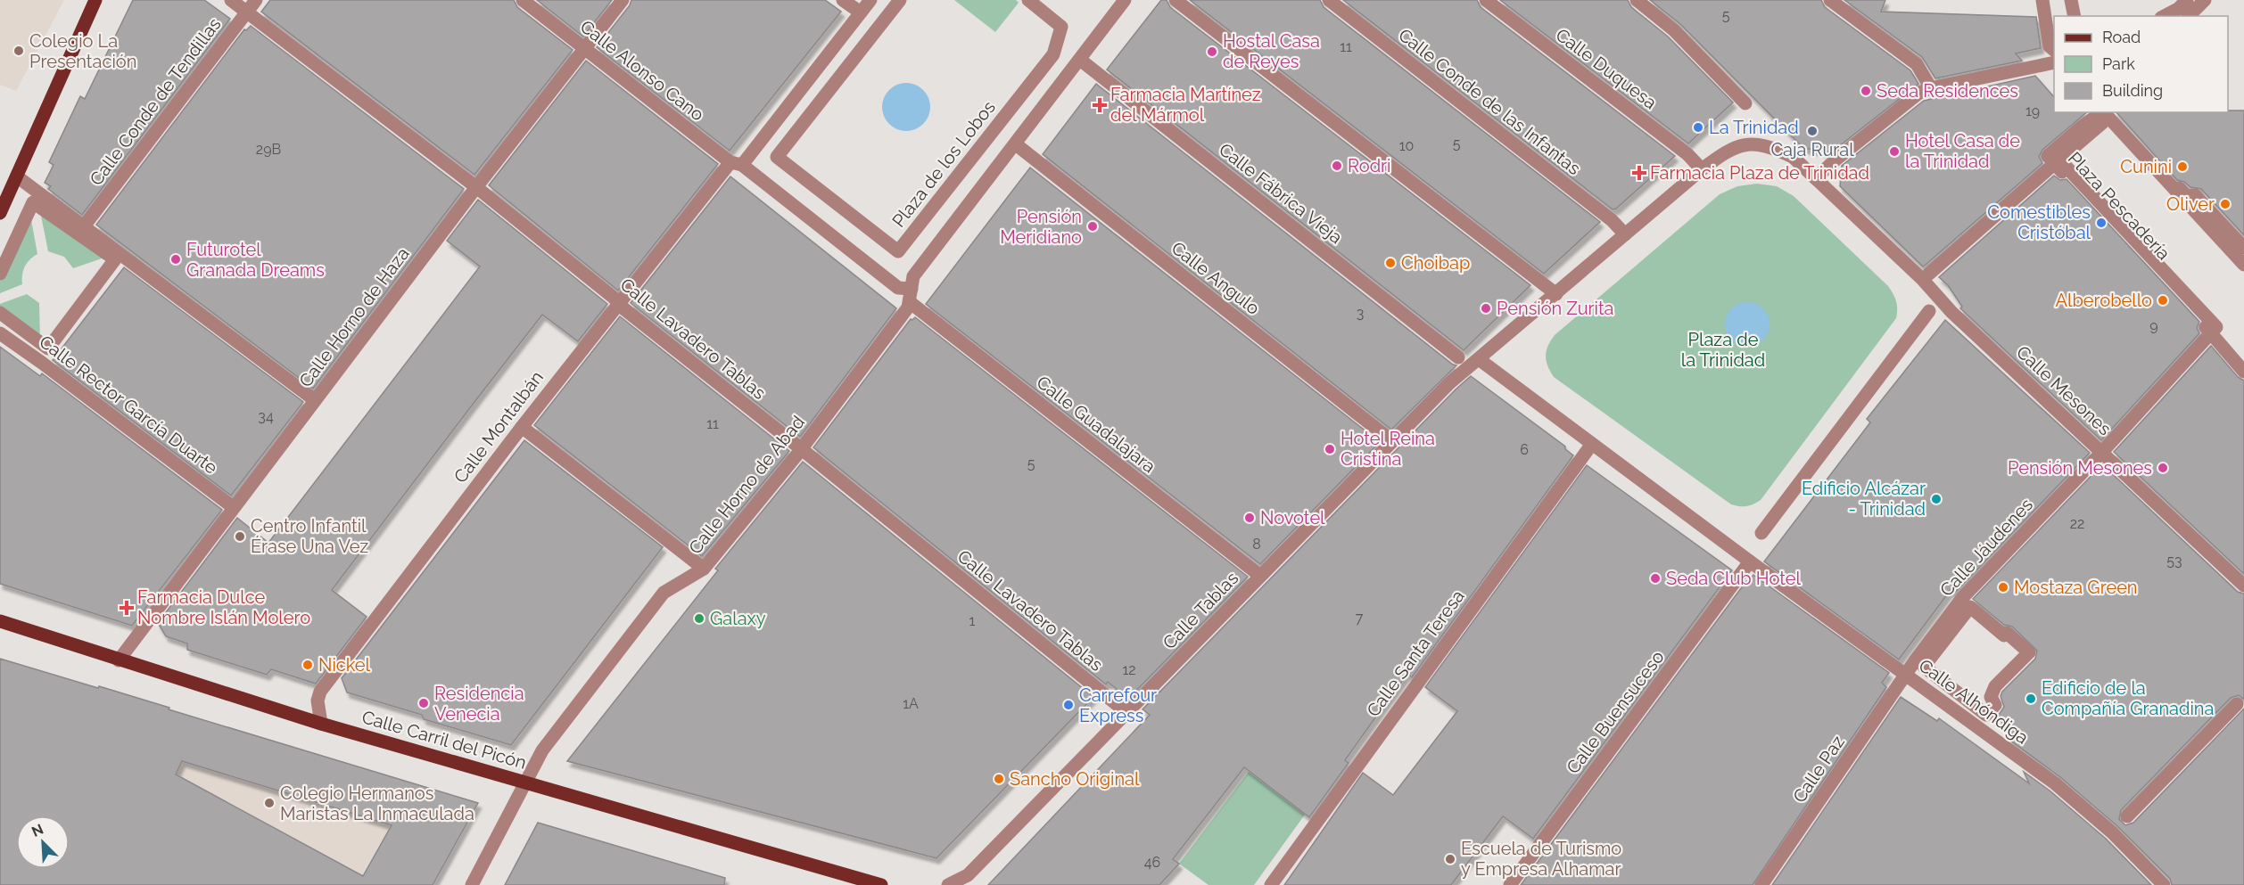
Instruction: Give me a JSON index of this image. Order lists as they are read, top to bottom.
{
  "streets": {
    "main road": ["Calle Carril del Picón"],
    "street": [
      "Calle Duquesa",
      "Calle Alonso Cano",
      "Calle Conde de Tendillas",
      "Calle Conde de las Infantas",
      "Plaza de los Lobos",
      "Calle Fábrica Vieja",
      "Plaza Pescadería",
      "Calle Angulo",
      "Calle Horno de Haza",
      "Calle Lavadero Tablas",
      "Calle Mesones",
      "Calle Rector García Duarte",
      "Calle Guadalajara",
      "Calle Montalbán",
      "Calle Horno de Abad",
      "Calle Jáudenes",
      "Calle Tablas",
      "Calle Santa Teresa",
      "Calle Alhóndiga",
      "Calle Buensuceso",
      "Calle Paz"
    ]
  },
  "crossings": [
    ["Calle Alonso Cano", "Calle Horno de Haza"],
    ["Calle Alonso Cano", "Calle Montalbán"],
    ["Calle Conde de Tendillas", "Calle Lavadero Tablas"],
    ["Plaza Pescadería", "Calle Jáudenes"],
    ["Calle Angulo", "Calle Tablas"],
    ["Calle Horno de Haza", "Calle Lavadero Tablas"],
    ["Calle Horno de Haza", "Calle Rector García Duarte"],
    ["Calle Horno de Haza", "Calle Carril del Picón"],
    ["Calle Lavadero Tablas", "Calle Montalbán"],
    ["Calle Lavadero Tablas", "Calle Horno de Abad"],
    ["Calle Lavadero Tablas", "Calle Tablas"],
    ["Calle Mesones", "Calle Jáudenes"],
    ["Calle Guadalajara", "Calle Horno de Abad"],
    ["Calle Guadalajara", "Calle Tablas"],
    ["Calle Montalbán", "Calle Carril del Picón"],
    ["Calle Horno de Abad", "Calle Carril del Picón"],
    ["Calle Jáudenes", "Calle Alhóndiga"],
    ["Calle Jáudenes", "Calle Paz"],
    ["Calle Alhóndiga", "Calle Buensuceso"],
    ["Calle Alhóndiga", "Calle Paz"]
  ],
  "parks": ["Plaza de la Trinidad"],
  "places": {
    "other": [
      "Colegio La Presentación",
      "Hostal Casa de Reyes",
      "Seda Residences",
      "La Trinidad",
      "Caja Rural",
      "Hotel Casa de la Trinidad",
      "Rodri",
      "Cunini",
      "Oliver",
      "Comestibles Cristóbal",
      "Pensión Meridiano",
      "Futurotel Granada Dreams",
      "Choibap",
      "Alberobello",
      "Pensión Zurita",
      "Hotel Reina Cristina",
      "Pensión Mesones",
      "Edificio Alcázar - Trinidad",
      "Novotel",
      "Centro Infantil Érase Una Vez",
      "Seda Club Hotel",
      "Mostaza Green",
      "Galaxy",
      "Nickel",
      "Edificio de la Compañía Granadina",
      "Residencia Venecia",
      "Carrefour Express",
      "Sancho Original",
      "Colegio Hermanos Maristas La Inmaculada",
      "Escuela de Turismo y Empresa Alhamar"
    ],
    "health": ["Farmacia Martínez del Mármol", "Farmacia Plaza de Trinidad", "Farmacia Dulce Nombre Islán Molero"]
  },
  "house_numbers": [
    "5",
    "11",
    "19",
    "5",
    "10",
    "29B",
    "3",
    "9",
    "34",
    "11",
    "6",
    "5",
    "22",
    "8",
    "53",
    "7",
    "1",
    "12",
    "1A",
    "46"
  ],
  "legend": ["Road", "Park", "Building"],
  "north": "top left"
}
